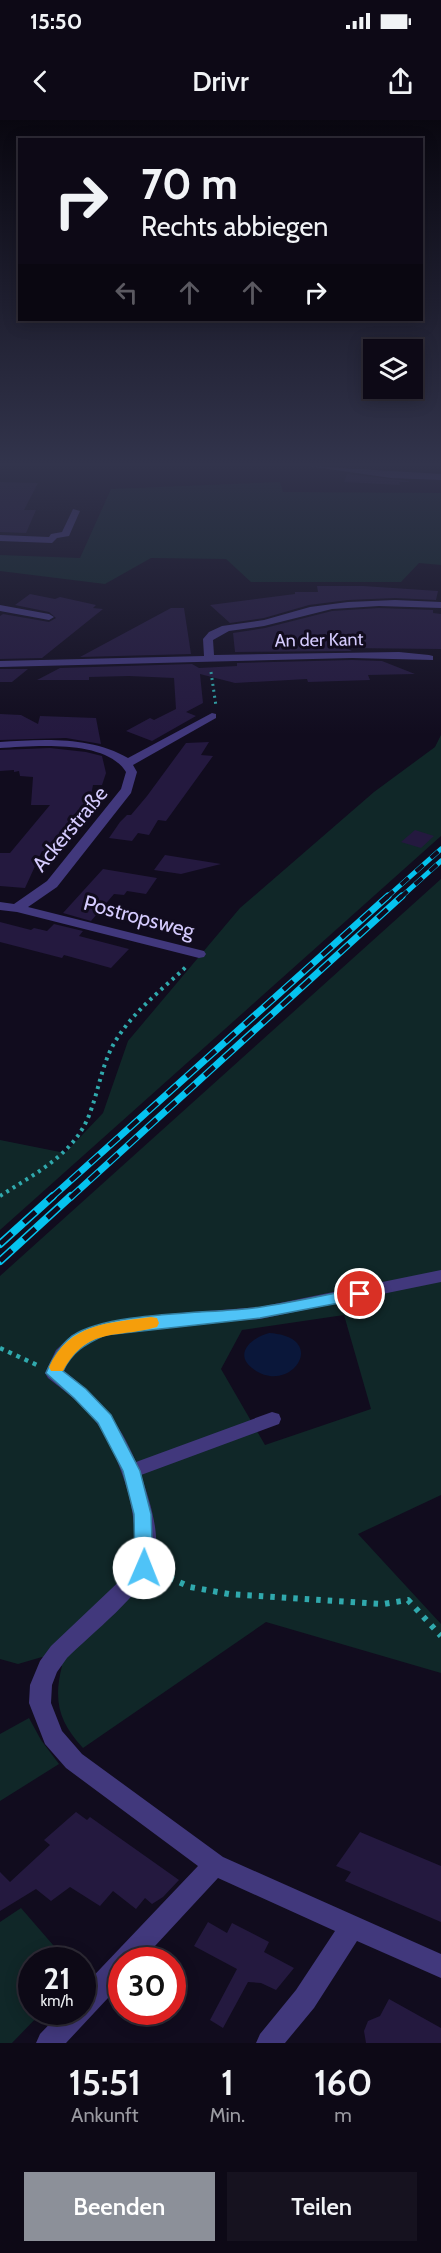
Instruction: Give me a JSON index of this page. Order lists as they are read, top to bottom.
{
  "streets": {
    "street": ["An der Kant", "Ackerstraße", "Postropsweg"]
  },
  "crossings": [
    ["Ackerstraße", "Postropsweg"]
  ],
  "page": {
    "status": "15:50",
    "header": "Drivr",
    "turn": ["70 m", "Rechts abbiegen"],
    "speed": "21 km/h",
    "limit": "30",
    "eta": [
      "15:51",
      "Ankunft",
      "1",
      "Min.",
      "160",
      "m"
    ],
    "buttons": ["Beenden", "Teilen"]
  }
}
